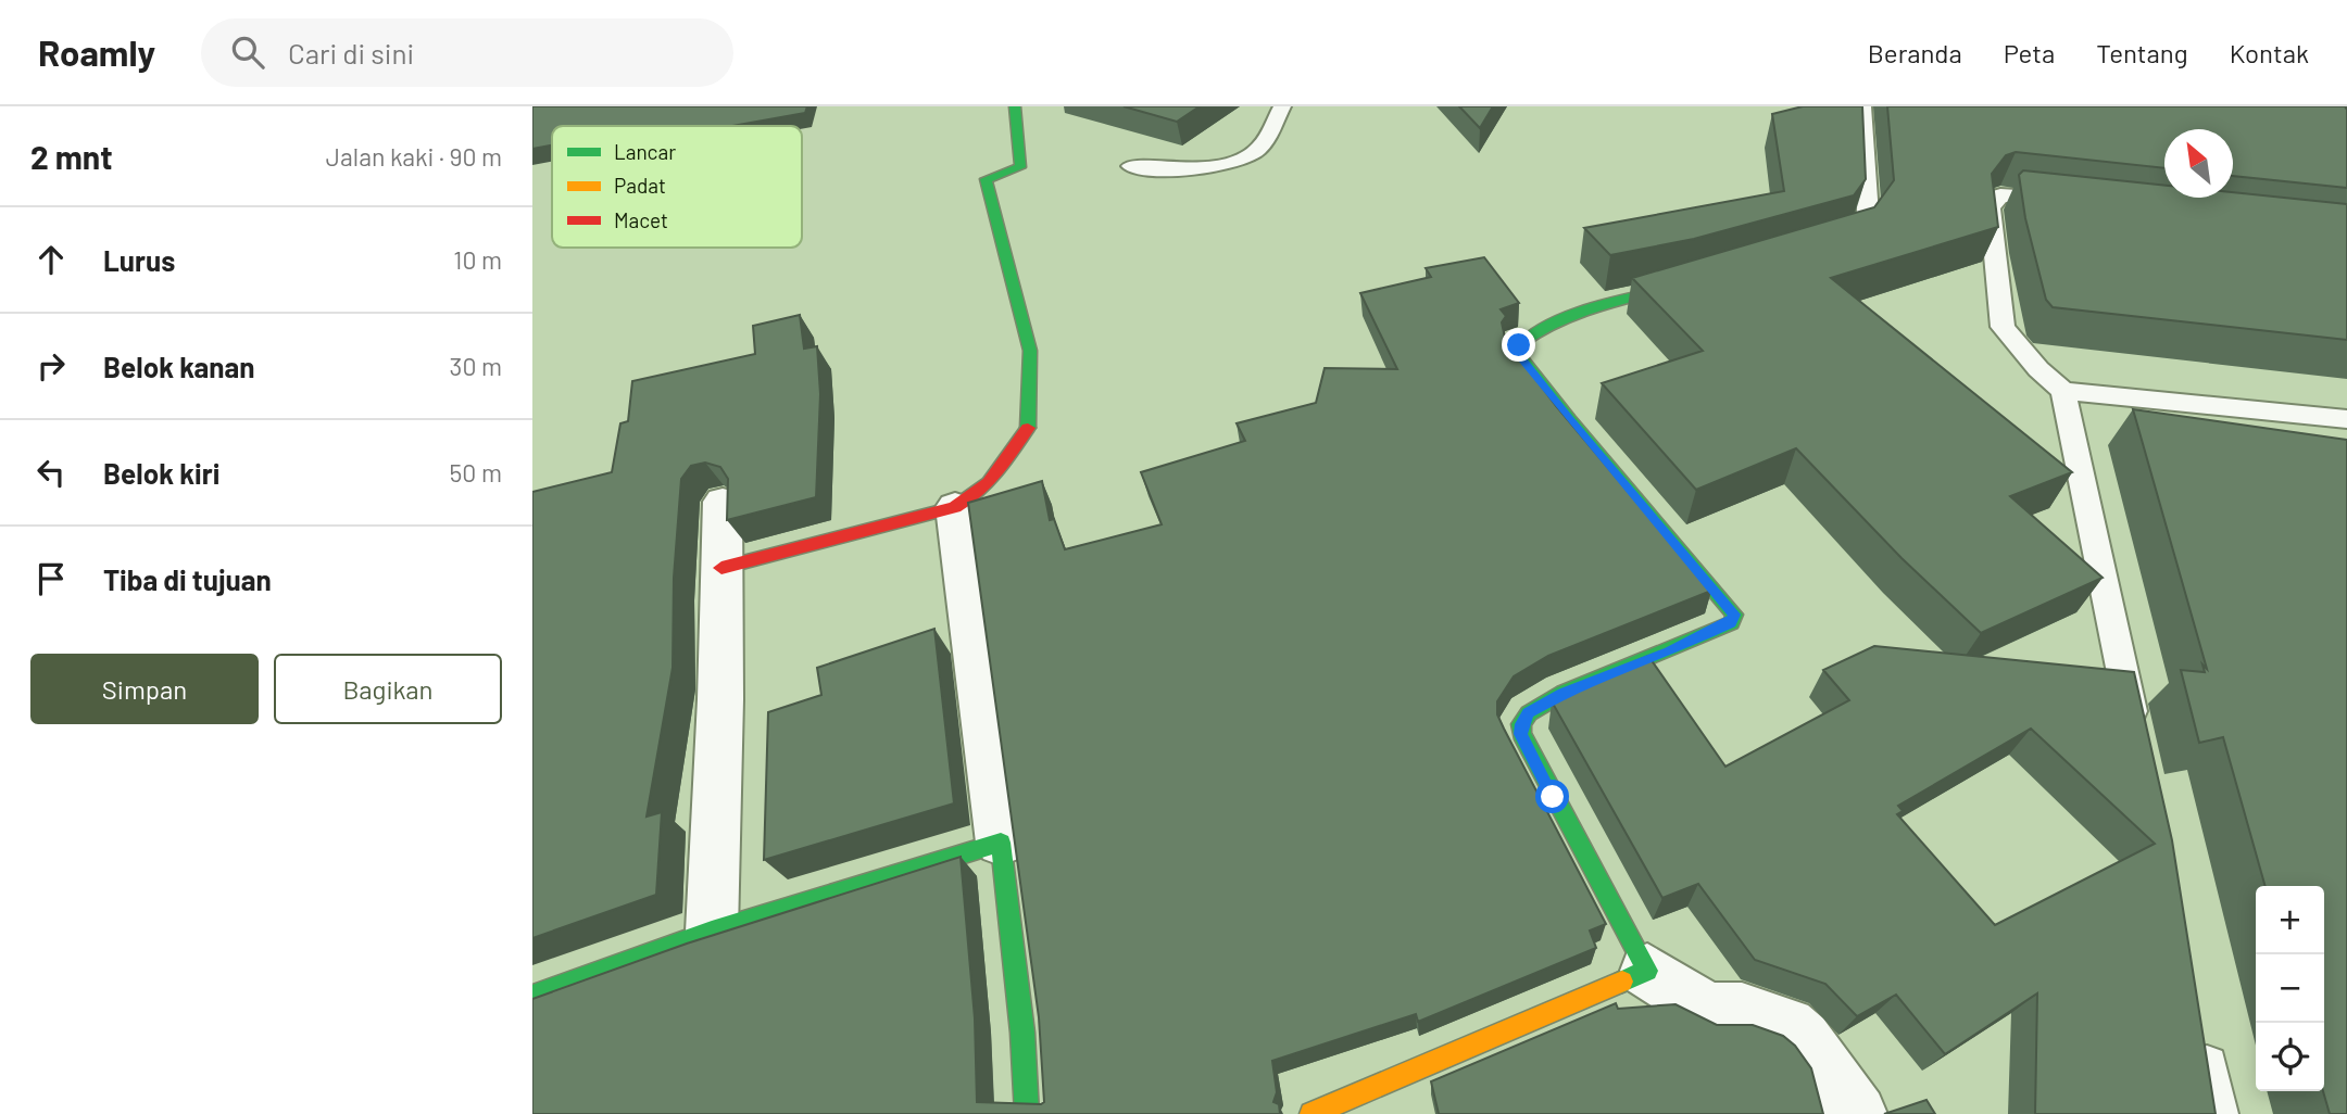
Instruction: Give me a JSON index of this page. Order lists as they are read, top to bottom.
{
  "legend": ["Lancar", "Padat", "Macet"],
  "north": "top left",
  "page": {
    "header": "Roamly",
    "search": "Cari di sini",
    "nav": [
      "Beranda",
      "Peta",
      "Tentang",
      "Kontak"
    ],
    "heading": ["2 mnt", "Jalan kaki · 90 m"],
    "list": [
      ["Lurus", "10 m"],
      ["Belok kanan", "30 m"],
      ["Belok kiri", "50 m"],
      "Tiba di tujuan"
    ],
    "buttons": ["Simpan", "Bagikan"],
    "map_buttons": ["+", "−"]
  }
}
